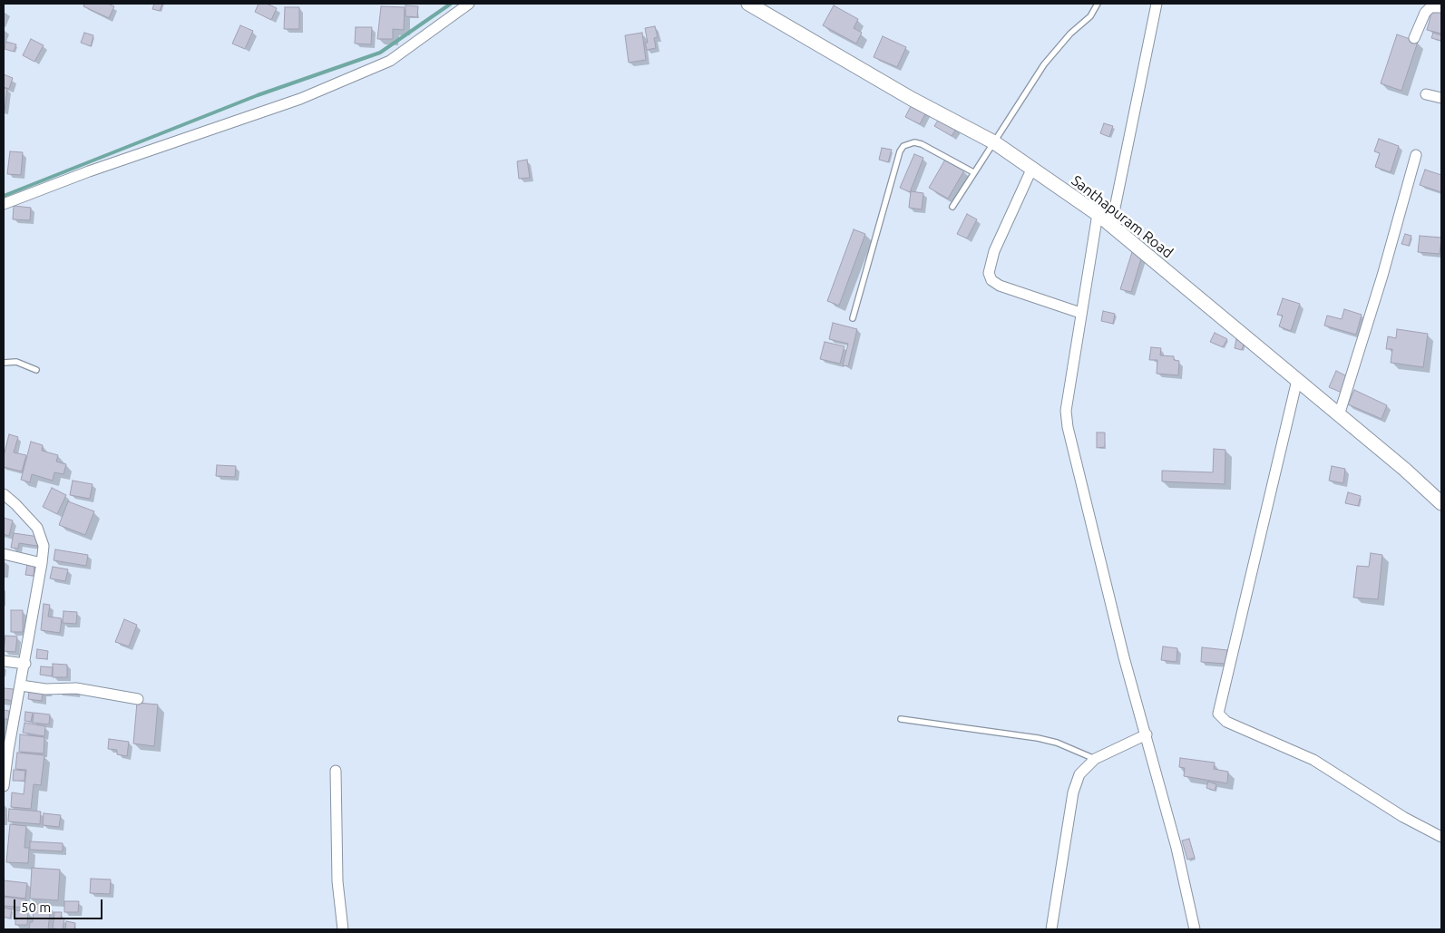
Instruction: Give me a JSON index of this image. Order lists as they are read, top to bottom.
{
  "streets": {
    "main road": ["Santhapuram Road"]
  },
  "scale_bar": "50 m"
}
